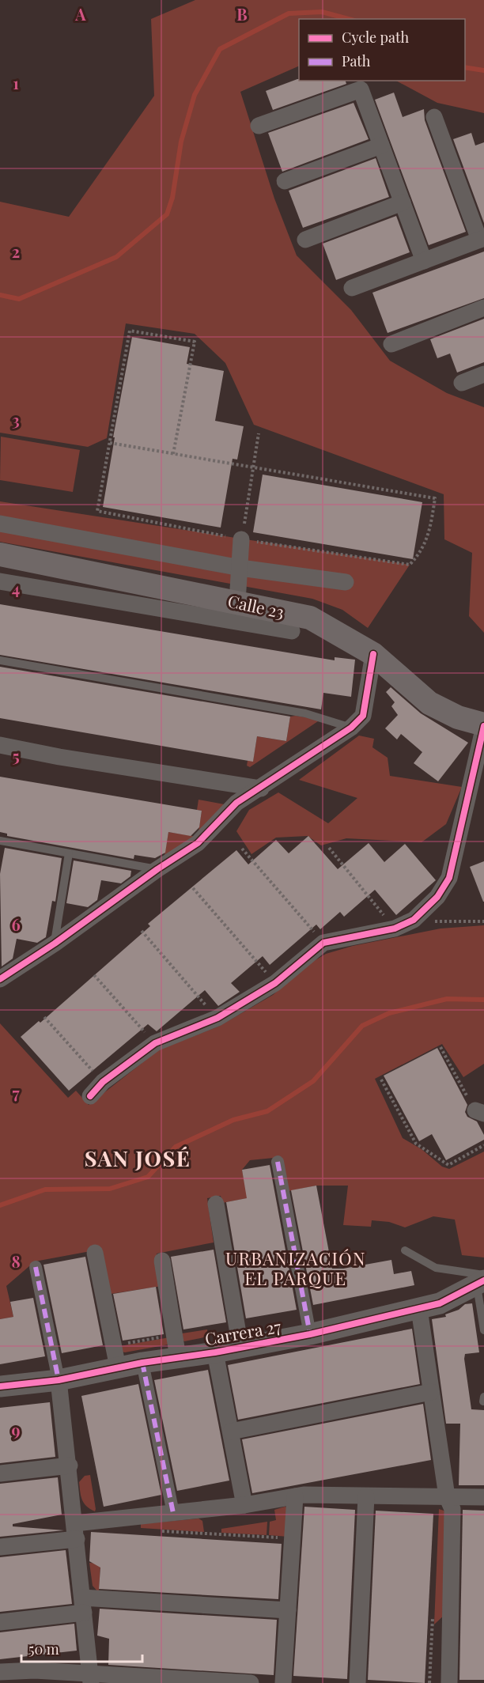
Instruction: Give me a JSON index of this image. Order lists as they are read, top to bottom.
{
  "streets": {
    "main road": ["Calle 23"],
    "street": ["Carrera 27"]
  },
  "districts": ["SAN JOSÉ", "URBANIZACIÓN EL PARQUE"],
  "legend": ["Cycle path", "Path"],
  "scale_bar": "50 m",
  "grid": {
    "columns": ["A", "B"],
    "rows": [
      "1",
      "2",
      "3",
      "4",
      "5",
      "6",
      "7",
      "8",
      "9"
    ]
  }
}
